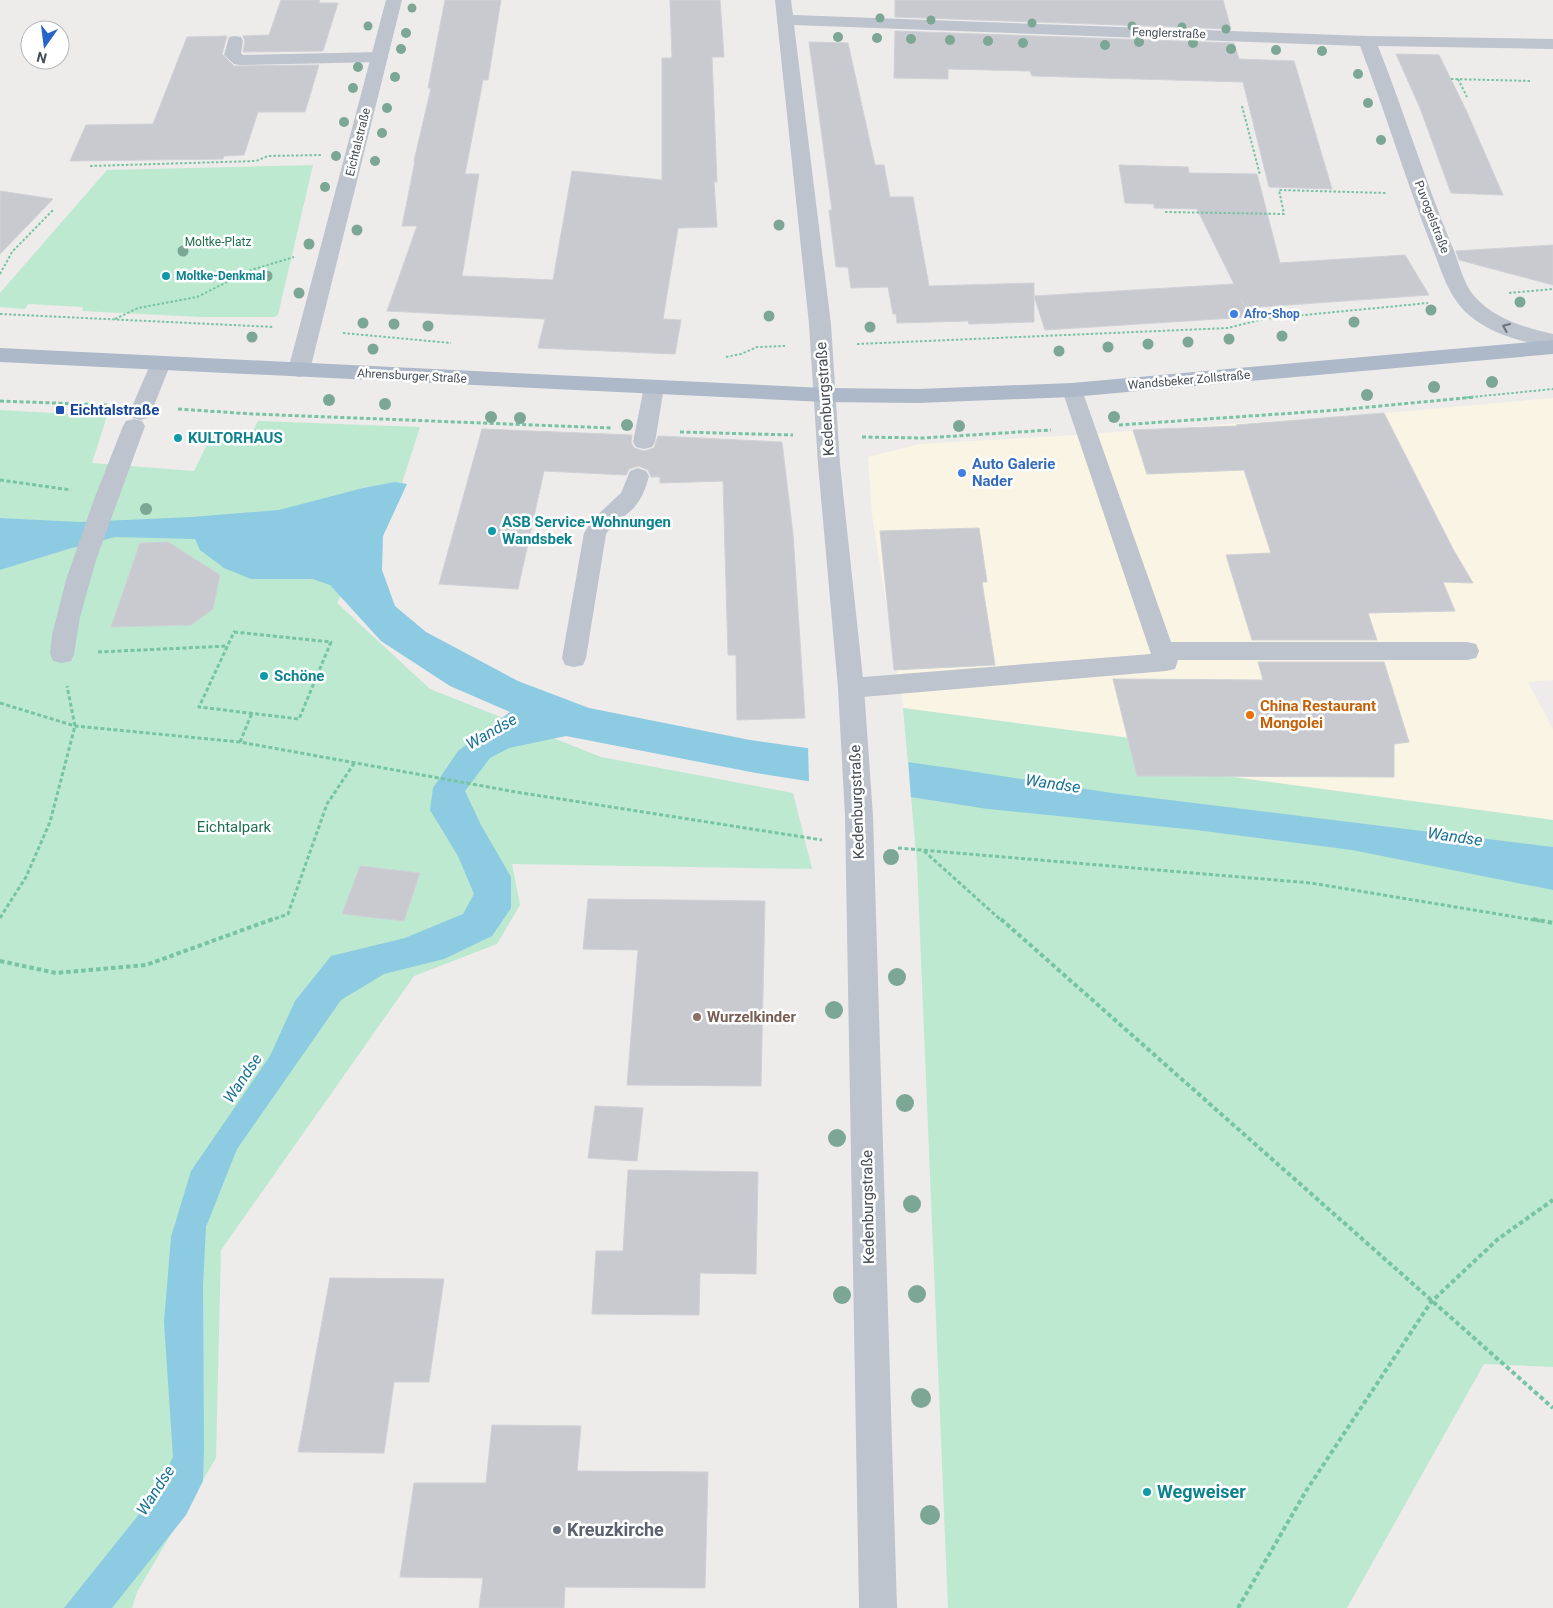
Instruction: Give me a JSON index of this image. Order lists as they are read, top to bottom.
{
  "streets": {
    "main road": ["Ahrensburger Straße", "Wandsbeker Zollstraße"],
    "street": [
      "Fenglerstraße",
      "Eichtalstraße",
      "Puvogelstraße",
      "Kedenburgstraße"
    ]
  },
  "crossings": [
    ["Fenglerstraße", "Puvogelstraße"],
    ["Fenglerstraße", "Kedenburgstraße"],
    ["Eichtalstraße", "Ahrensburger Straße"],
    ["Ahrensburger Straße", "Wandsbeker Zollstraße"],
    ["Ahrensburger Straße", "Kedenburgstraße"],
    ["Wandsbeker Zollstraße", "Kedenburgstraße"]
  ],
  "water": ["Wandse"],
  "parks": ["Moltke-Platz", "Eichtalpark"],
  "places": {
    "other": [
      "Moltke-Denkmal",
      "Afro-Shop",
      "KULTORHAUS",
      "Auto Galerie Nader",
      "ASB Service-Wohnungen Wandsbek",
      "Schöne",
      "China Restaurant Mongolei",
      "Wurzelkinder",
      "Wegweiser",
      "Kreuzkirche"
    ],
    "transit": ["Eichtalstraße"]
  },
  "north": "bottom"
}
